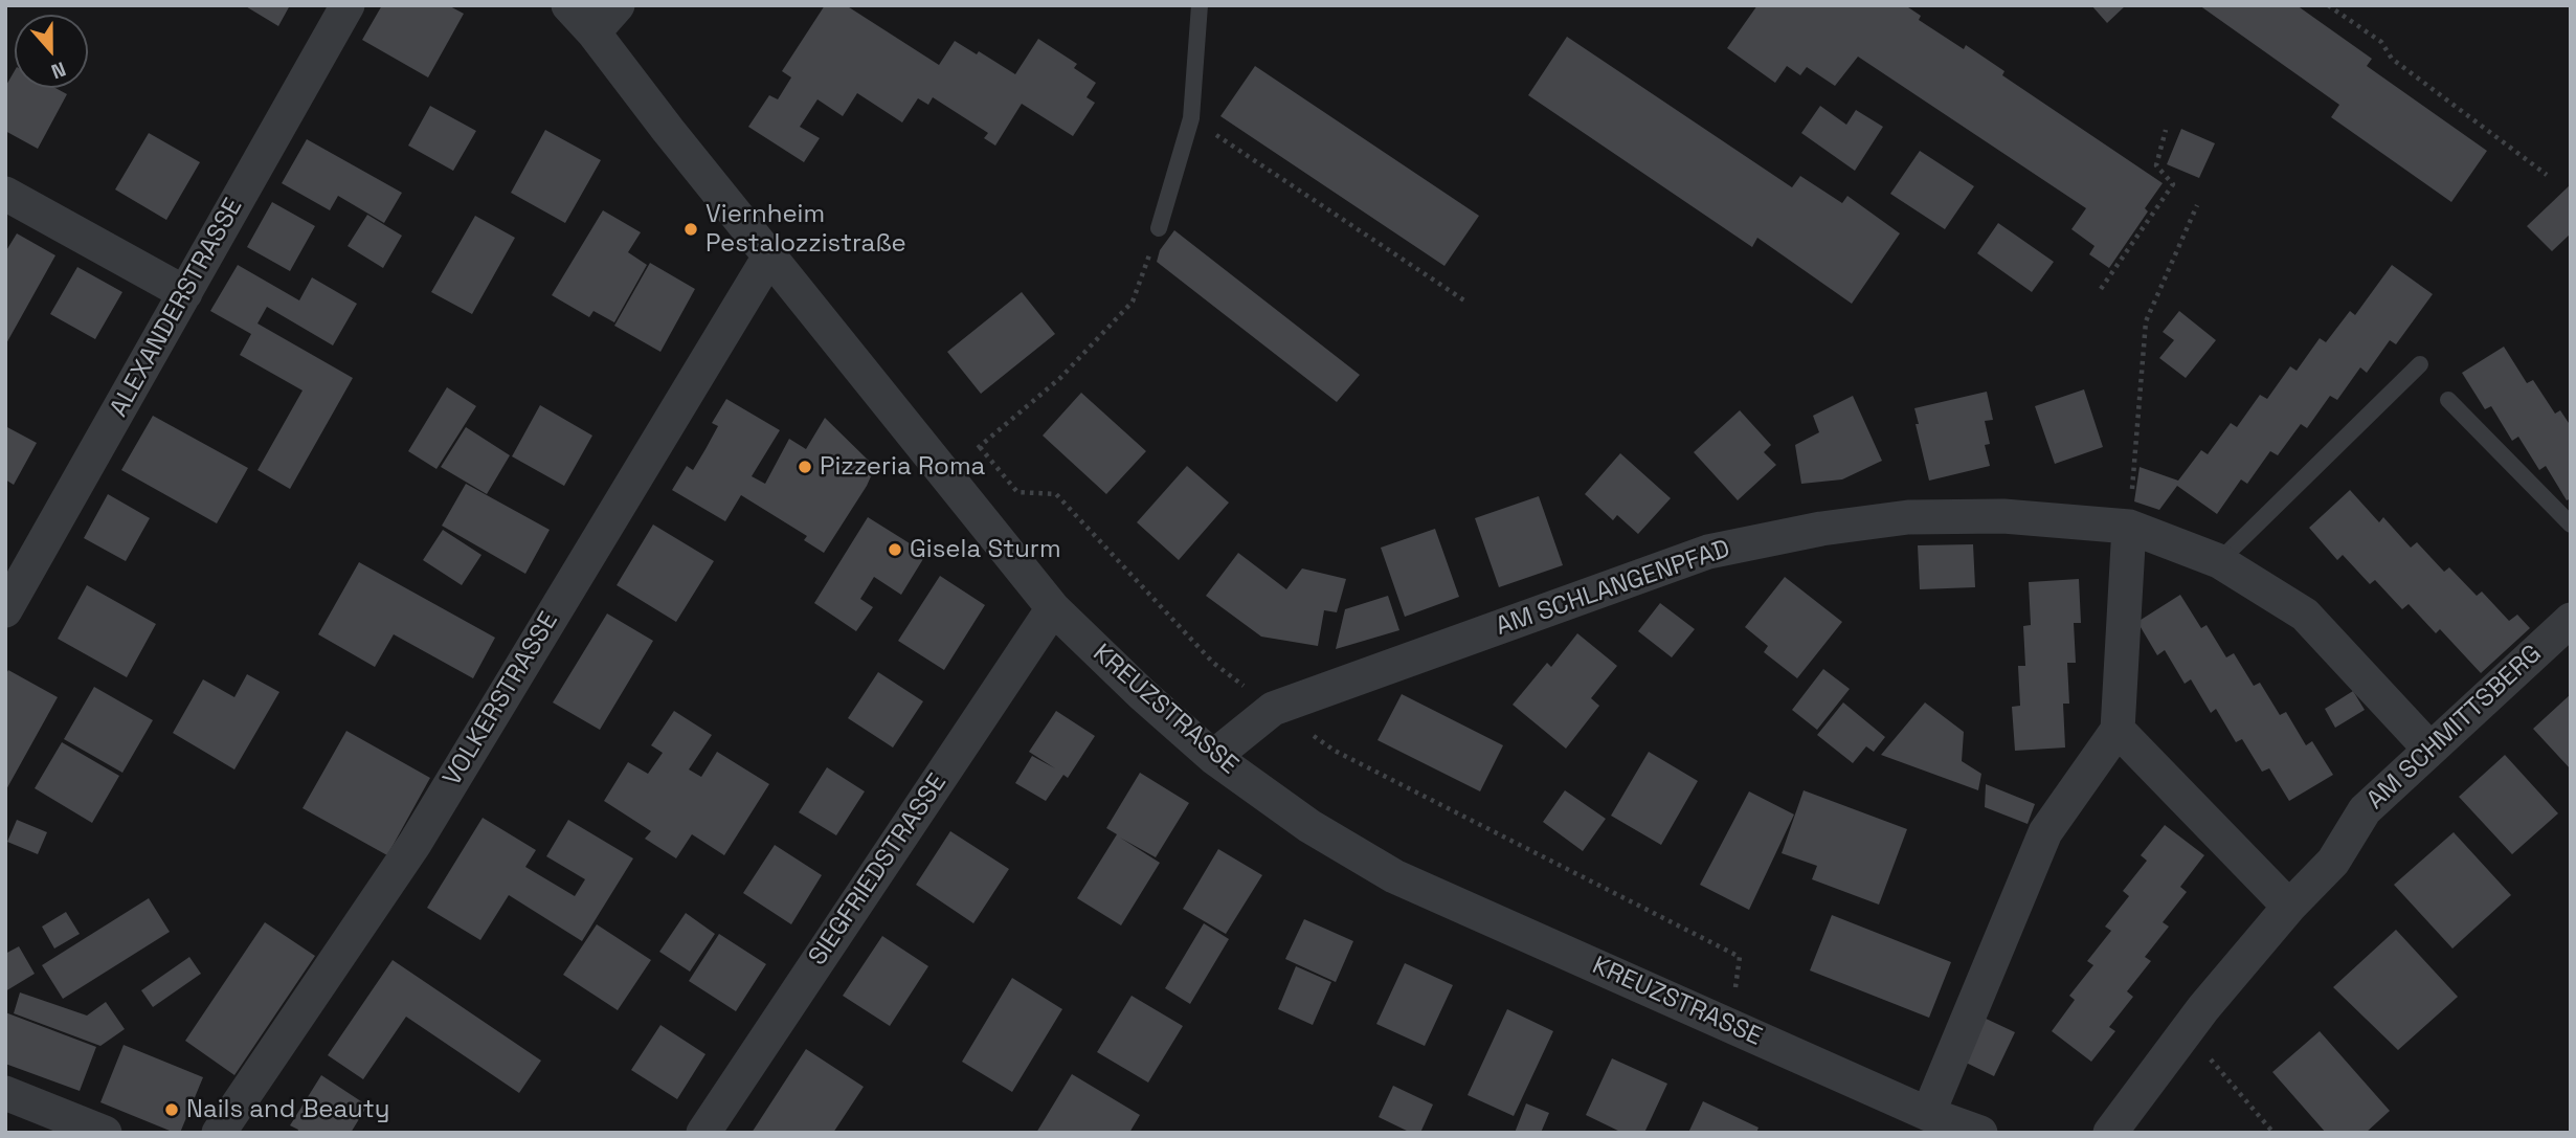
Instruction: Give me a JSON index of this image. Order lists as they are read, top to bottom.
{
  "streets": {
    "street": [
      "ALEXANDERSTRASSE",
      "AM SCHLANGENPFAD",
      "VOLKERSTRASSE",
      "KREUZSTRASSE",
      "AM SCHMITTSBERG",
      "SIEGFRIEDSTRASSE"
    ]
  },
  "crossings": [
    ["AM SCHLANGENPFAD", "KREUZSTRASSE"],
    ["AM SCHLANGENPFAD", "AM SCHMITTSBERG"],
    ["VOLKERSTRASSE", "KREUZSTRASSE"],
    ["KREUZSTRASSE", "SIEGFRIEDSTRASSE"]
  ],
  "places": [
    "Viernheim Pestalozzistraße",
    "Pizzeria Roma",
    "Gisela Sturm",
    "Nails and Beauty"
  ],
  "north": "bottom"
}
